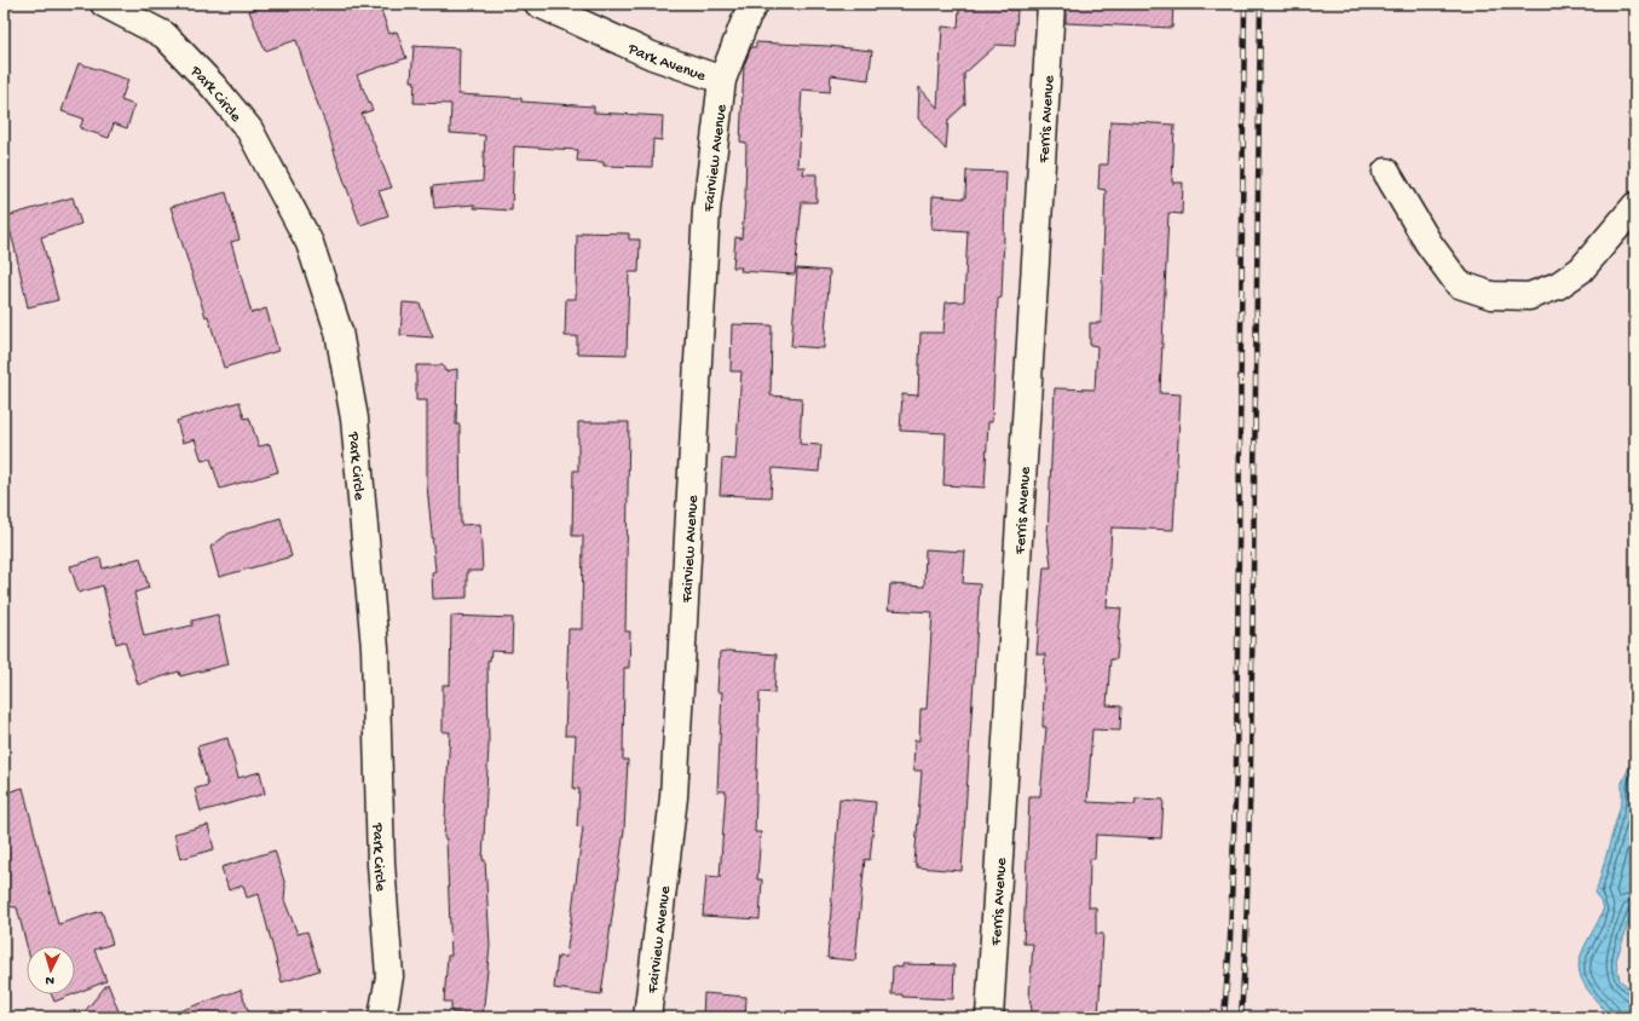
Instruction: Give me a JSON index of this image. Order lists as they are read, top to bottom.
{
  "streets": {
    "street": [
      "Park Avenue",
      "Park Circle",
      "Ferris Avenue",
      "Fairview Avenue"
    ]
  },
  "crossings": [
    ["Park Avenue", "Fairview Avenue"]
  ],
  "north": "bottom"
}
